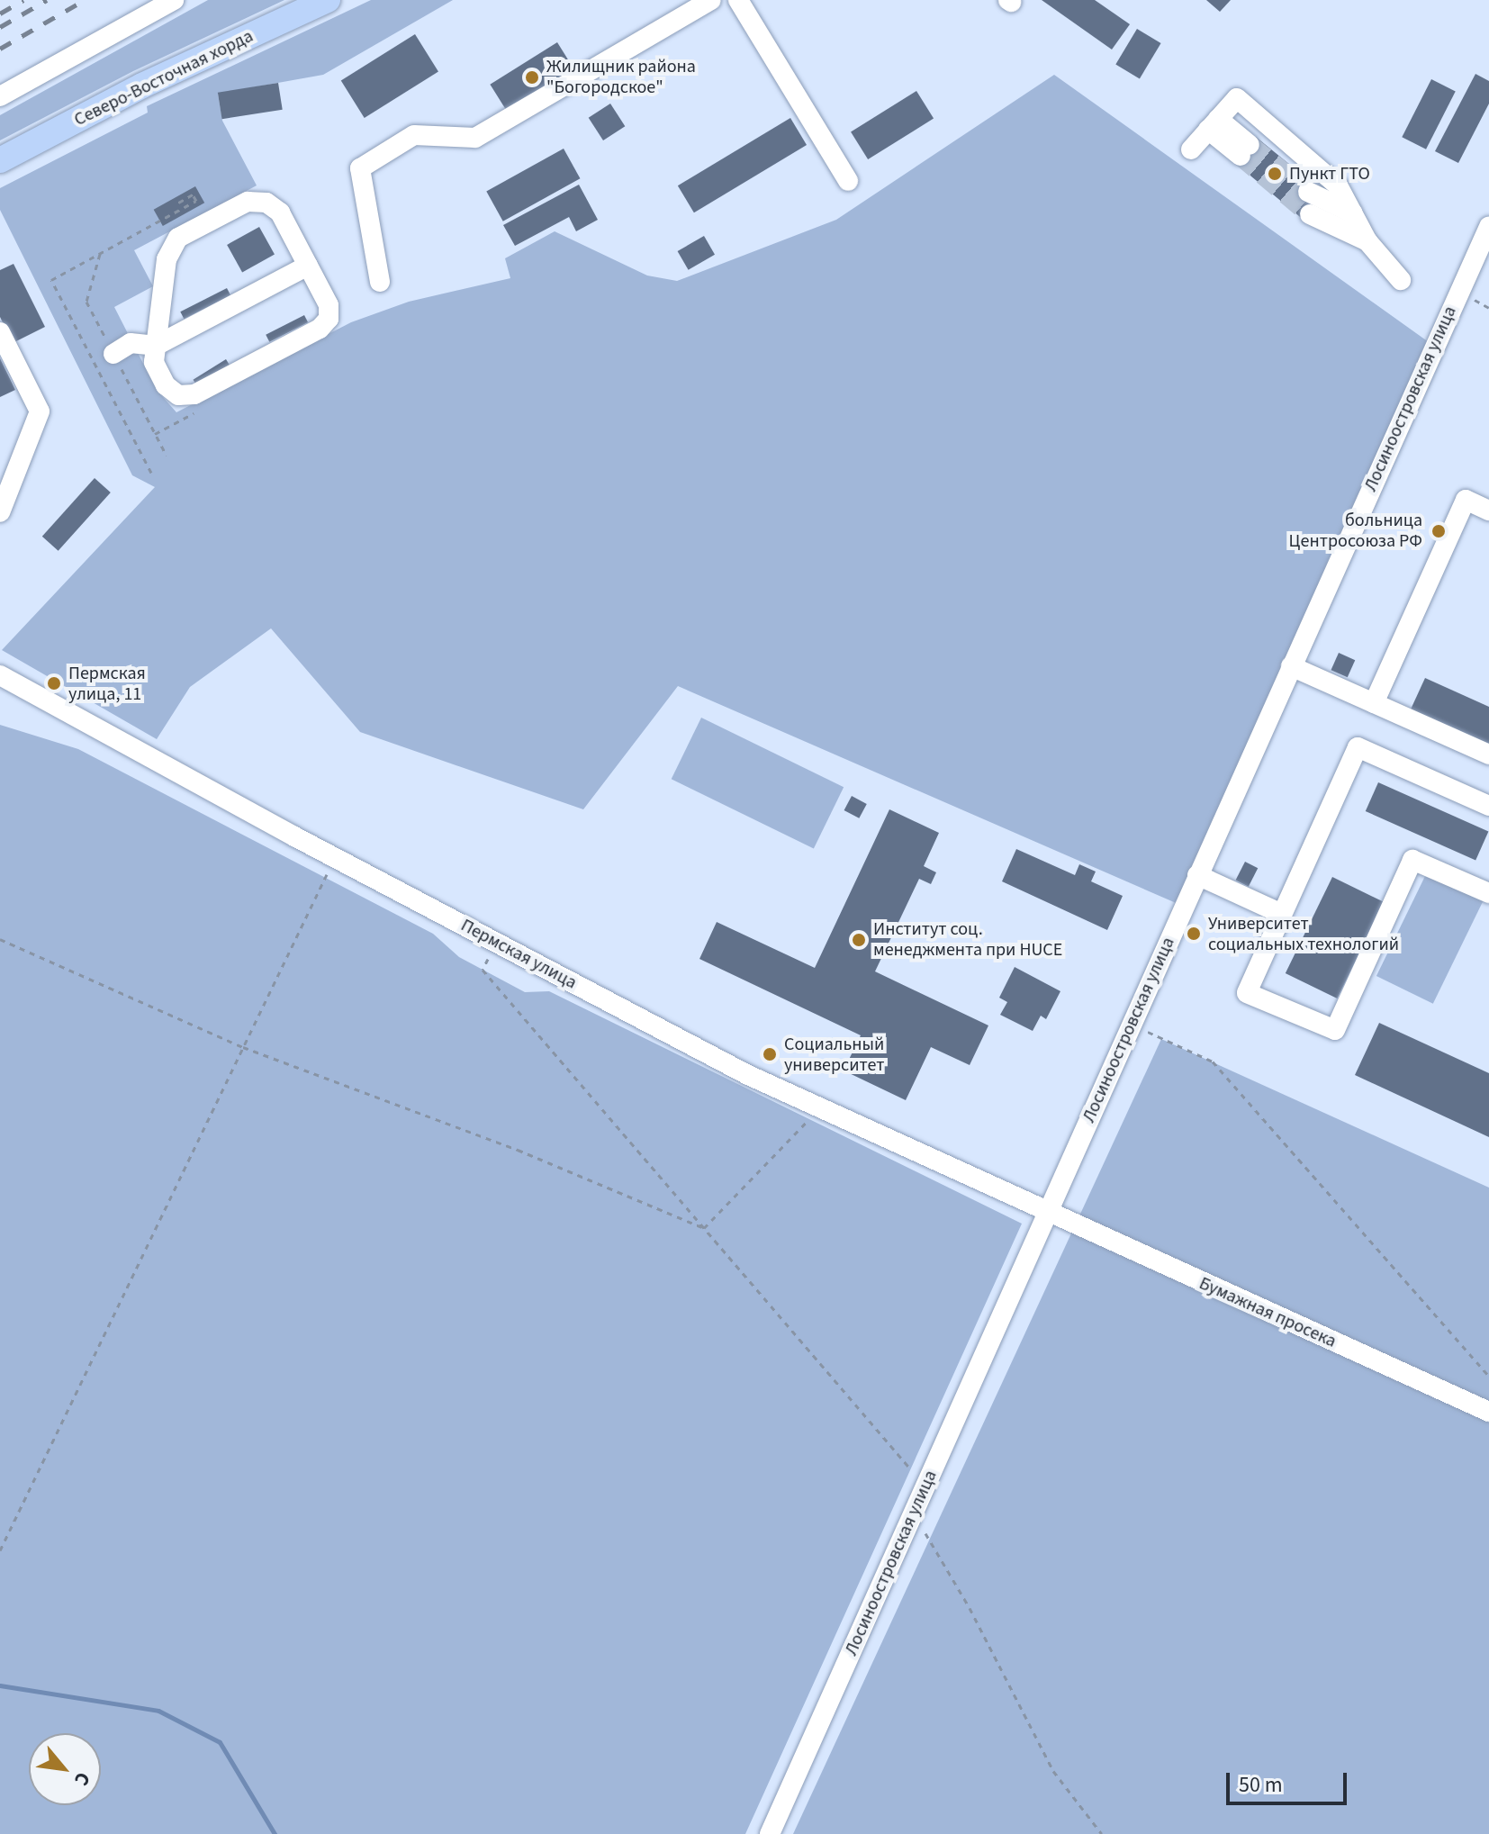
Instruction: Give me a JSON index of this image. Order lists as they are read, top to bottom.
{
  "streets": {
    "main road": ["Северо-Восточная хорда"],
    "street": ["Лосиноостровская улица", "Пермская улица", "Бумажная просека"]
  },
  "crossings": [
    ["Лосиноостровская улица", "Пермская улица"],
    ["Лосиноостровская улица", "Бумажная просека"],
    ["Пермская улица", "Бумажная просека"]
  ],
  "places": [
    "Жилищник района \"Богородское\"",
    "Пункт ГТО",
    "больница Центросоюза РФ",
    "Пермская улица, 11",
    "Университет социальных технологий",
    "Институт соц. менеджмента при HUCE",
    "Социальный университет"
  ],
  "scale_bar": "50 m",
  "north": "bottom right"
}
